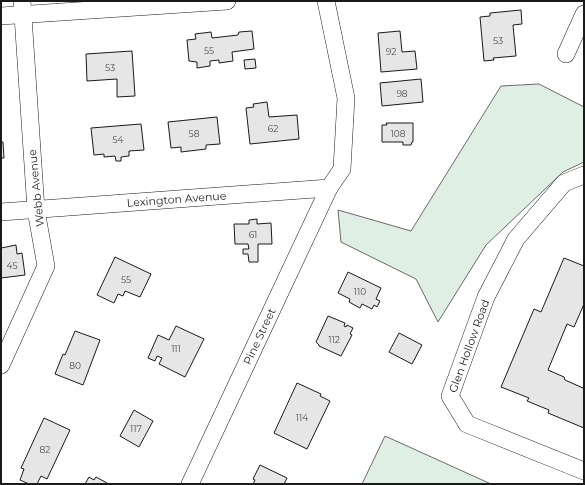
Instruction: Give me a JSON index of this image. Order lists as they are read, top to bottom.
{
  "streets": {
    "street": [
      "Webb Avenue",
      "Lexington Avenue",
      "Pine Street",
      "Glen Hollow Road"
    ]
  },
  "crossings": [
    ["Webb Avenue", "Lexington Avenue"],
    ["Lexington Avenue", "Pine Street"]
  ],
  "house_numbers": [
    "53",
    "55",
    "92",
    "53",
    "98",
    "62",
    "58",
    "108",
    "54",
    "61",
    "45",
    "55",
    "110",
    "112",
    "111",
    "80",
    "114",
    "117",
    "82"
  ]
}
